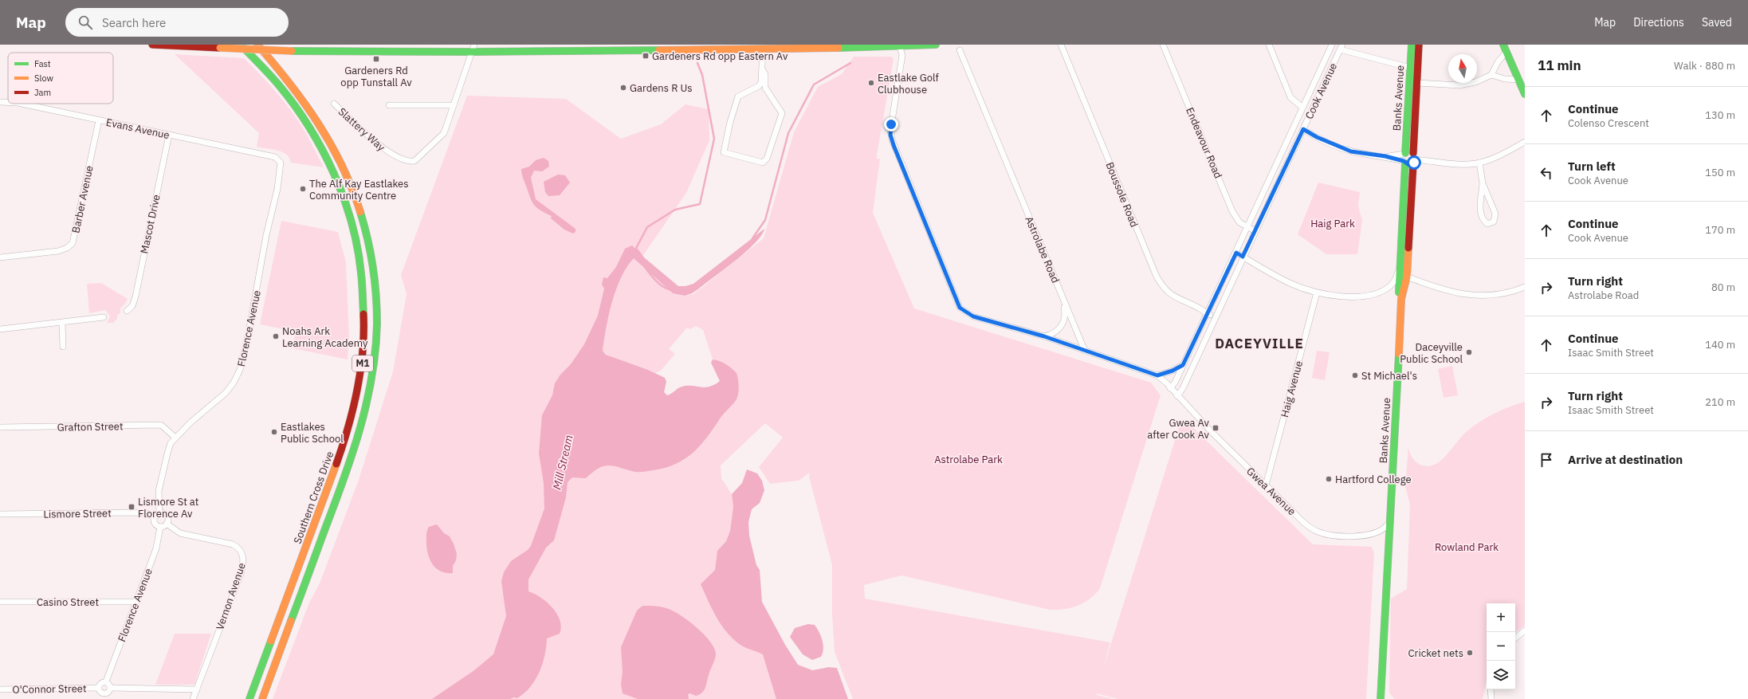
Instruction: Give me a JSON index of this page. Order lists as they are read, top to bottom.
{
  "streets": {
    "main road": ["Banks Avenue", "M1", "Southern Cross Drive"],
    "street": [
      "Cook Avenue",
      "Evans Avenue",
      "Slattery Way",
      "Endeavour Road",
      "Boussole Road",
      "Barber Avenue",
      "Mascot Drive",
      "Astrolabe Road",
      "Florence Avenue",
      "Haig Avenue",
      "Grafton Street",
      "Gwea Avenue",
      "Lismore Street",
      "Vernon Avenue",
      "Casino Street",
      "O'Connor Street"
    ]
  },
  "crossings": [
    ["Cook Avenue", "Endeavour Road"],
    ["Cook Avenue", "Boussole Road"],
    ["Cook Avenue", "Gwea Avenue"],
    ["Banks Avenue", "Gwea Avenue"],
    ["Evans Avenue", "Barber Avenue"],
    ["Evans Avenue", "Mascot Drive"],
    ["Evans Avenue", "Florence Avenue"],
    ["Florence Avenue", "Grafton Street"],
    ["Florence Avenue", "Lismore Street"],
    ["Florence Avenue", "Vernon Avenue"],
    ["Florence Avenue", "Casino Street"],
    ["Florence Avenue", "O'Connor Street"],
    ["Haig Avenue", "Gwea Avenue"],
    ["Lismore Street", "Vernon Avenue"]
  ],
  "districts": ["DACEYVILLE"],
  "water": ["Mill Stream"],
  "parks": ["Haig Park", "Astrolabe Park", "Rowland Park"],
  "places": {
    "transit": [
      "Gardeners Rd opp Eastern Av",
      "Gardeners Rd opp Tunstall Av",
      "Gwea Av after Cook Av",
      "Lismore St at Florence Av"
    ],
    "other": [
      "Eastlake Golf Clubhouse",
      "Gardens R Us",
      "The Alf Kay Eastlakes Community Centre",
      "Noahs Ark Learning Academy",
      "Daceyville Public School",
      "St Michael's",
      "Eastlakes Public School",
      "Hartford College",
      "Cricket nets"
    ]
  },
  "legend": ["Fast", "Slow", "Jam"],
  "north": "top",
  "page": {
    "header": "Map",
    "search": "Search here",
    "nav": ["Map", "Directions", "Saved"],
    "heading": ["11 min", "Walk · 880 m"],
    "list": [
      ["Continue", "Colenso Crescent", "130 m"],
      ["Turn left", "Cook Avenue", "150 m"],
      ["Continue", "Cook Avenue", "170 m"],
      ["Turn right", "Astrolabe Road", "80 m"],
      ["Continue", "Isaac Smith Street", "140 m"],
      ["Turn right", "Isaac Smith Street", "210 m"],
      "Arrive at destination"
    ],
    "map_buttons": ["+", "−"]
  }
}
